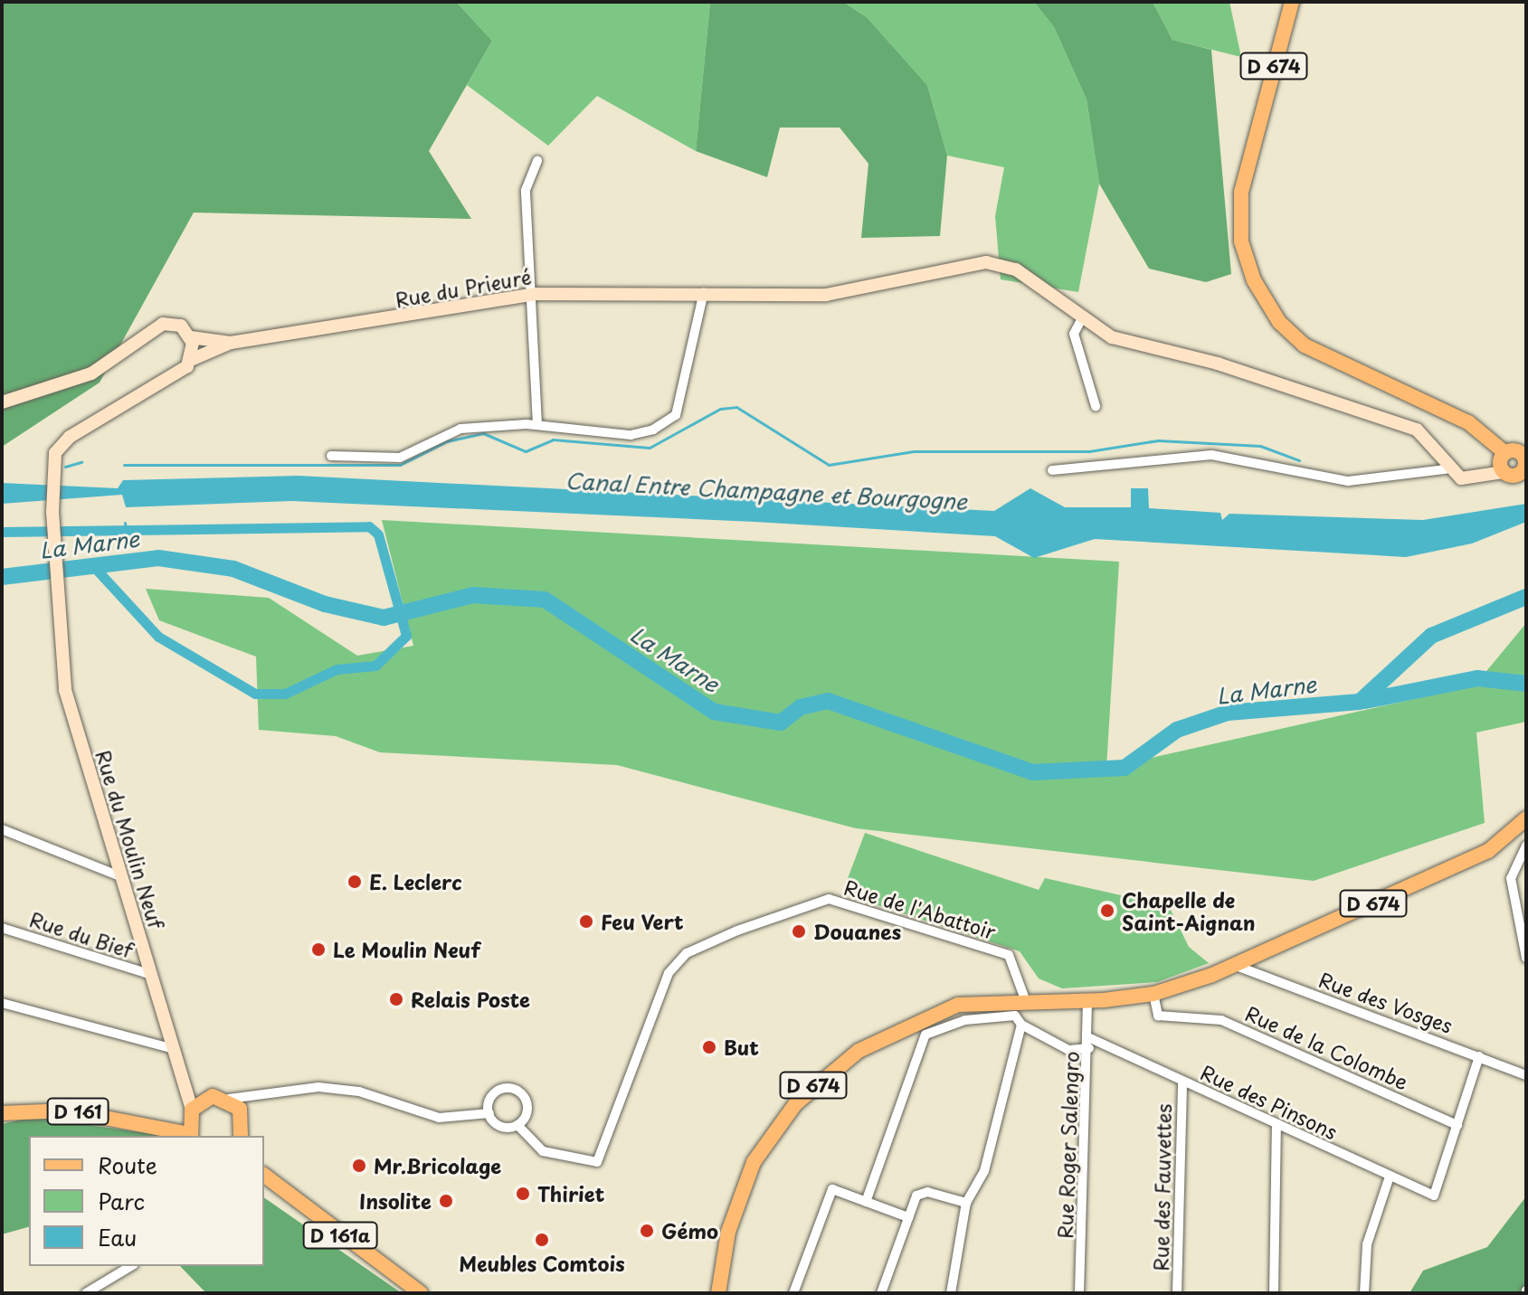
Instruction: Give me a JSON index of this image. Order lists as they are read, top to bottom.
{
  "streets": {
    "main road": ["D 674", "D 161", "D 161a"],
    "street": [
      "Rue du Prieuré",
      "Rue du Moulin Neuf",
      "Rue de l'Abattoir",
      "Rue du Bief",
      "Rue des Vosges",
      "Rue de la Colombe",
      "Rue des Pinsons",
      "Rue Roger Salengro",
      "Rue des Fauvettes"
    ]
  },
  "crossings": [
    ["D 674", "Rue de l'Abattoir"],
    ["D 674", "Rue des Vosges"],
    ["D 674", "Rue de la Colombe"],
    ["D 674", "Rue Roger Salengro"],
    ["Rue du Prieuré", "Rue du Moulin Neuf"],
    ["Rue du Moulin Neuf", "Rue du Bief"],
    ["Rue du Moulin Neuf", "D 161"],
    ["Rue de la Colombe", "Rue des Pinsons"],
    ["Rue des Pinsons", "Rue Roger Salengro"],
    ["Rue des Pinsons", "Rue des Fauvettes"]
  ],
  "water": ["Canal Entre Champagne et Bourgogne", "La Marne"],
  "places": [
    "E. Leclerc",
    "Chapelle de Saint-Aignan",
    "Feu Vert",
    "Douanes",
    "Le Moulin Neuf",
    "Relais Poste",
    "But",
    "Mr.Bricolage",
    "Thiriet",
    "Insolite",
    "Gémo",
    "Meubles Comtois"
  ],
  "legend": ["Route", "Parc", "Eau"]
}
